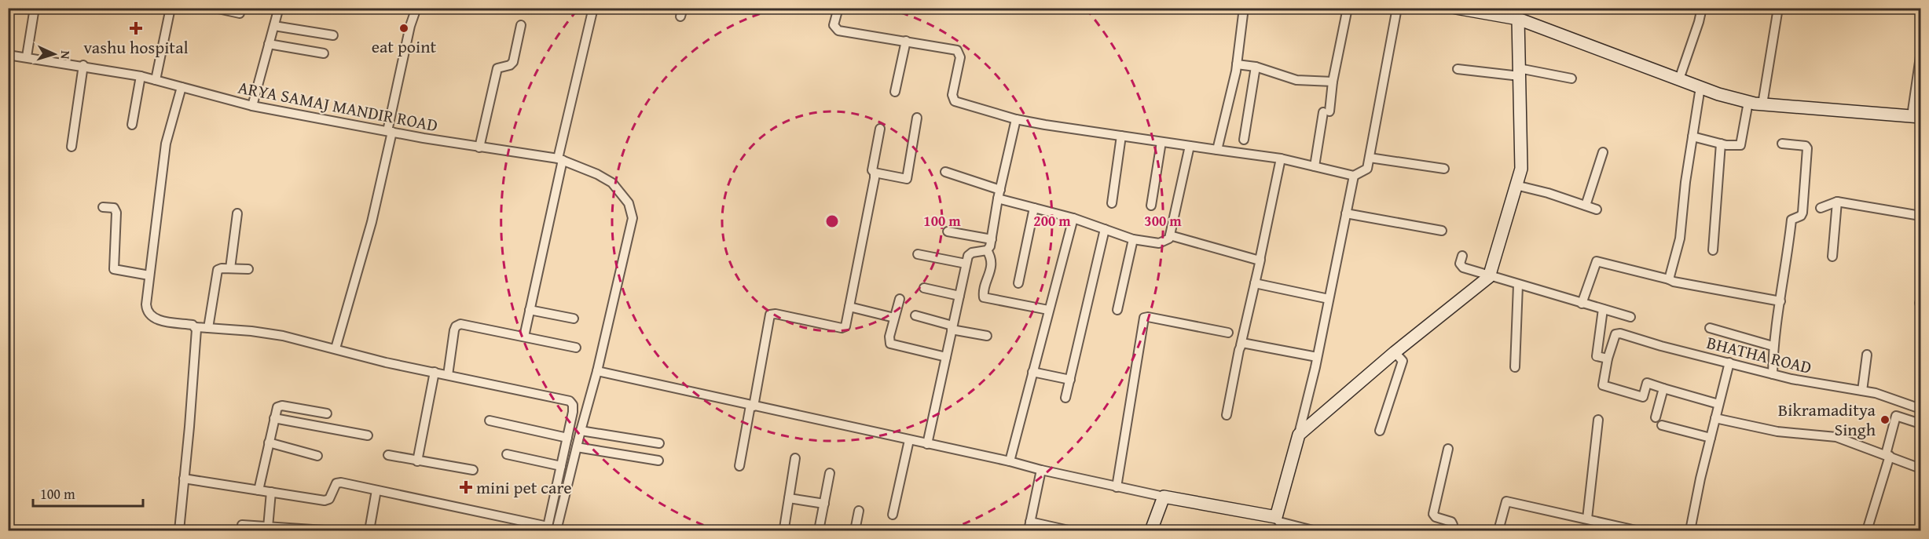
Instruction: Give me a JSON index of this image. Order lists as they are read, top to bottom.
{
  "streets": {
    "street": ["ARYA SAMAJ MANDIR ROAD", "BHATHA ROAD"]
  },
  "places": {
    "health": ["vashu hospital", "mini pet care"],
    "other": ["eat point", "Bikramaditya Singh"]
  },
  "scale_bar": "100 m",
  "north": "right",
  "rings": ["100 m", "200 m", "300 m"]
}
